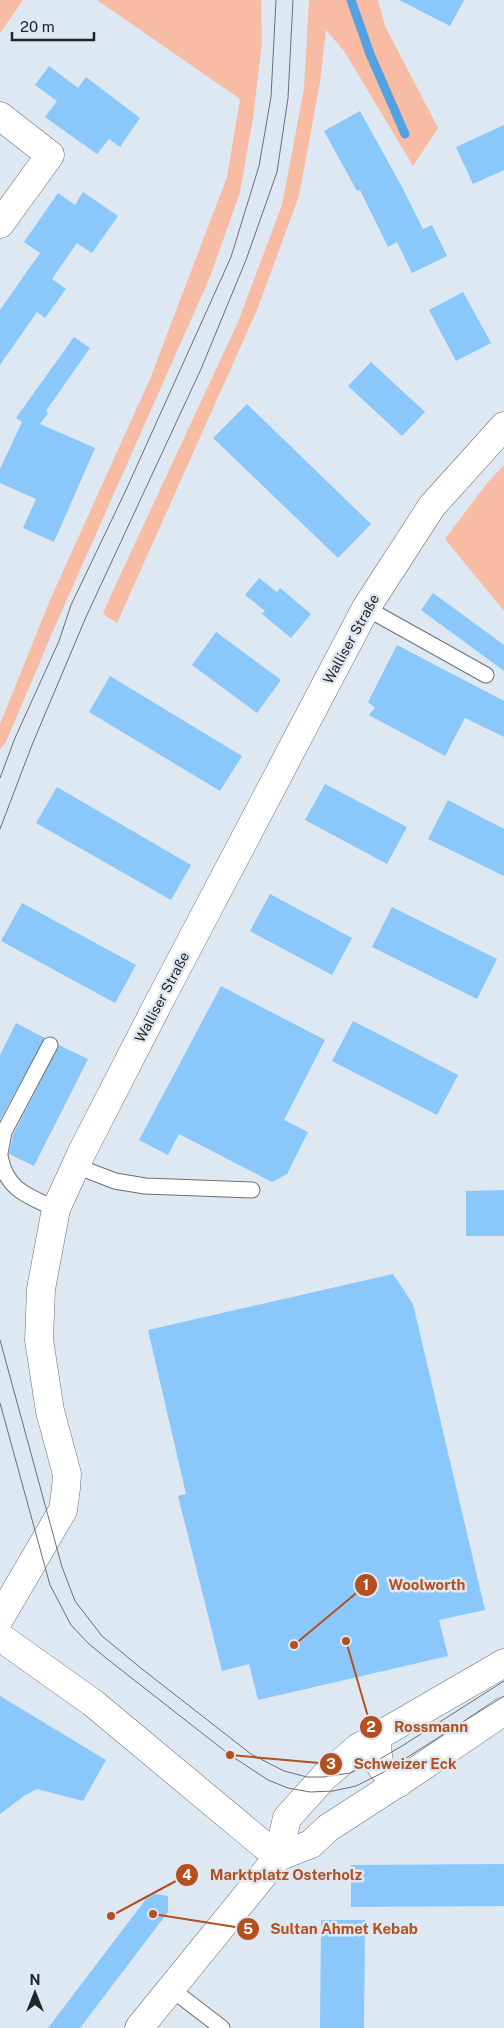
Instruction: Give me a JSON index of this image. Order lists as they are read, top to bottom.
{
  "streets": {
    "street": ["Walliser Straße"]
  },
  "places": [
    "Rossmann",
    "Woolworth",
    "Schweizer Eck",
    "Sultan Ahmet Kebab",
    "Marktplatz Osterholz"
  ],
  "scale_bar": "20 m",
  "north": "top"
}
